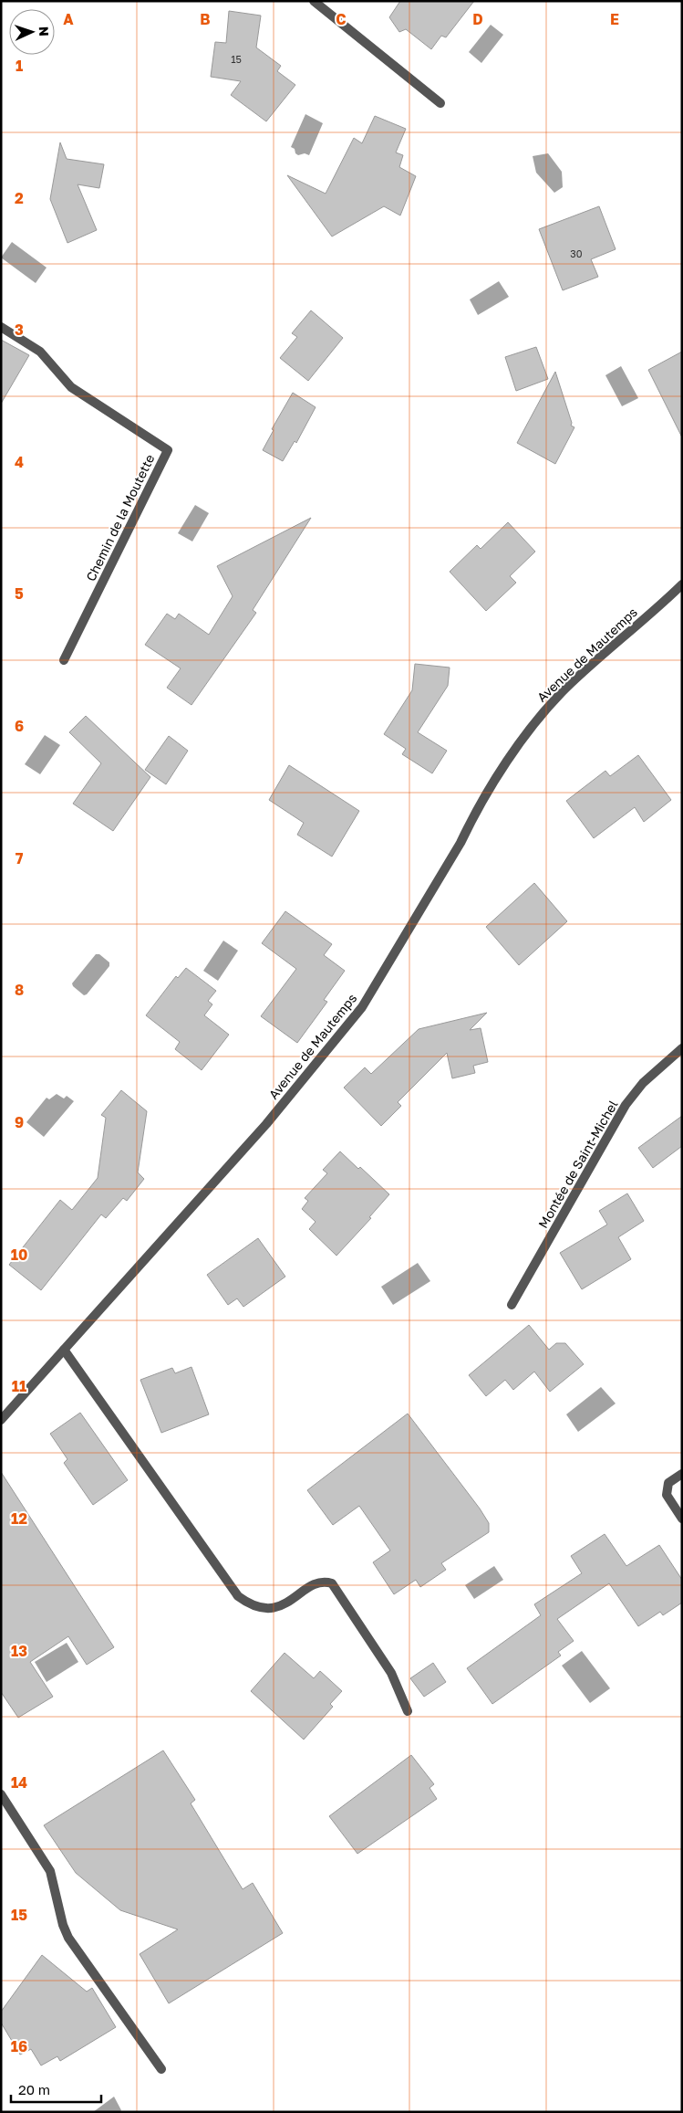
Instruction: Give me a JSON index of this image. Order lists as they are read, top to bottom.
{
  "streets": {
    "street": ["Chemin de la Moutette", "Avenue de Mautemps", "Montée de Saint-Michel"]
  },
  "house_numbers": ["15", "30"],
  "scale_bar": "20 m",
  "north": "right",
  "grid": {
    "columns": [
      "A",
      "B",
      "C",
      "D",
      "E"
    ],
    "rows": [
      "1",
      "2",
      "3",
      "4",
      "5",
      "6",
      "7",
      "8",
      "9",
      "10",
      "11",
      "12",
      "13",
      "14",
      "15",
      "16"
    ]
  }
}
